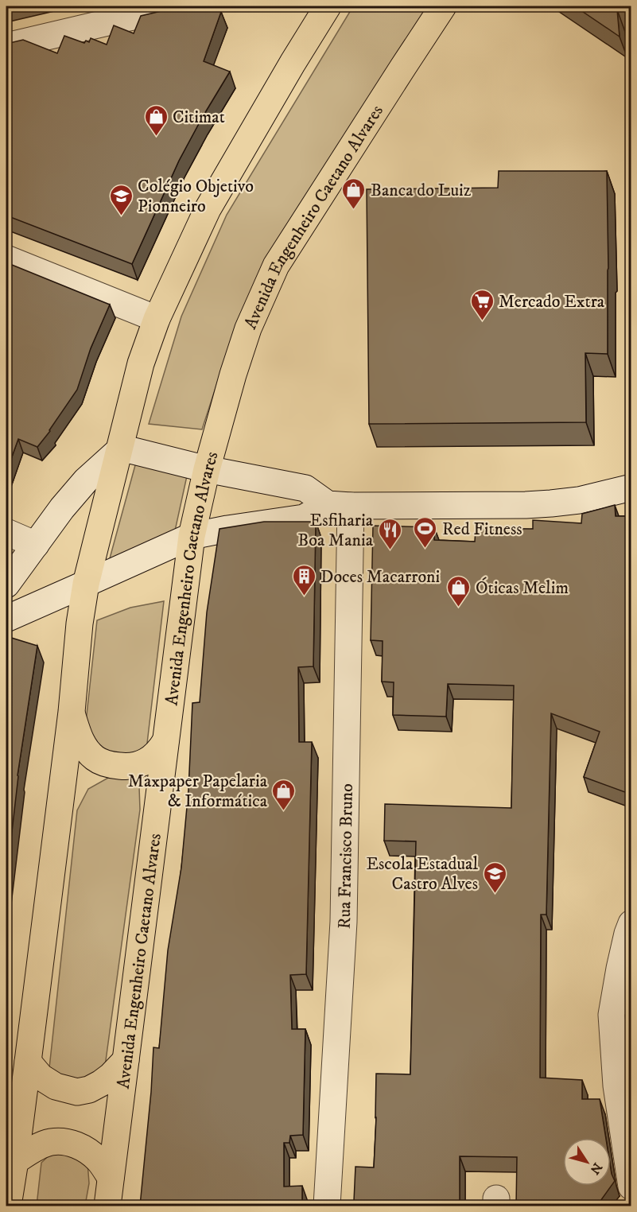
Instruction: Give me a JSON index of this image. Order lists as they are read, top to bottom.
{
  "streets": {
    "main road": ["Avenida Engenheiro Caetano Alvares"],
    "street": ["Rua Francisco Bruno"]
  },
  "places": {
    "shop": [
      "Citimat",
      "Banca do Luiz",
      "Óticas Melim",
      "Maxpaper Papelaria & Informática"
    ],
    "school or university": ["Colégio Objetivo Pionneiro", "Escola Estadual Castro Alves"],
    "supermarket": ["Mercado Extra"],
    "sports": ["Red Fitness"],
    "restaurant": ["Esfiharia Boa Mania"],
    "building": ["Doces Macarroni"]
  },
  "north": "bottom right"
}
